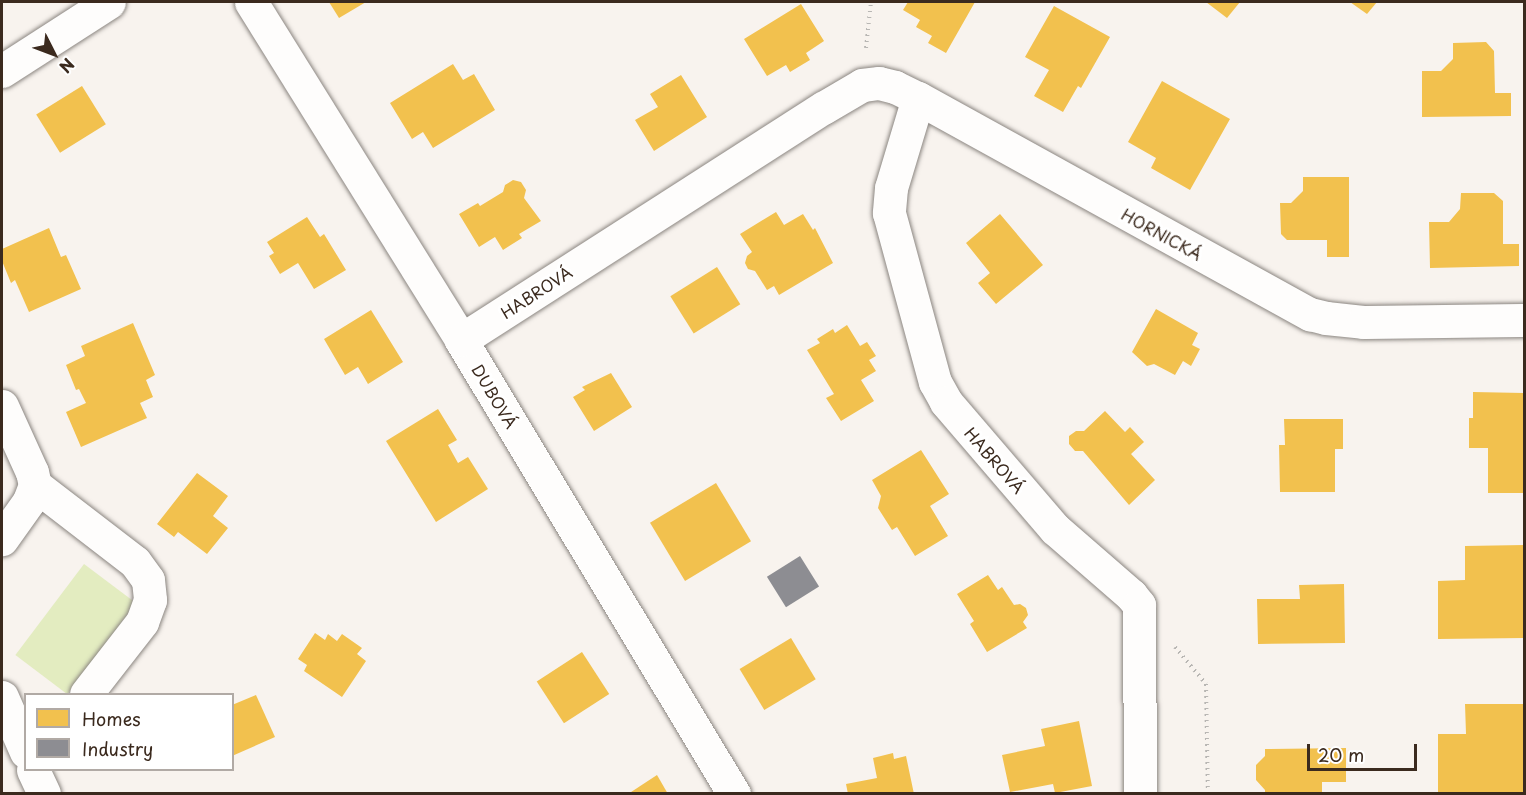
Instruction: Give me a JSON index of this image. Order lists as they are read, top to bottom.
{
  "streets": {
    "street": ["HORNICKÁ", "HABROVÁ", "DUBOVÁ"]
  },
  "crossings": [
    ["HORNICKÁ", "HABROVÁ"],
    ["HABROVÁ", "DUBOVÁ"]
  ],
  "legend": ["Homes", "Industry"],
  "scale_bar": "20 m",
  "north": "bottom right"
}
